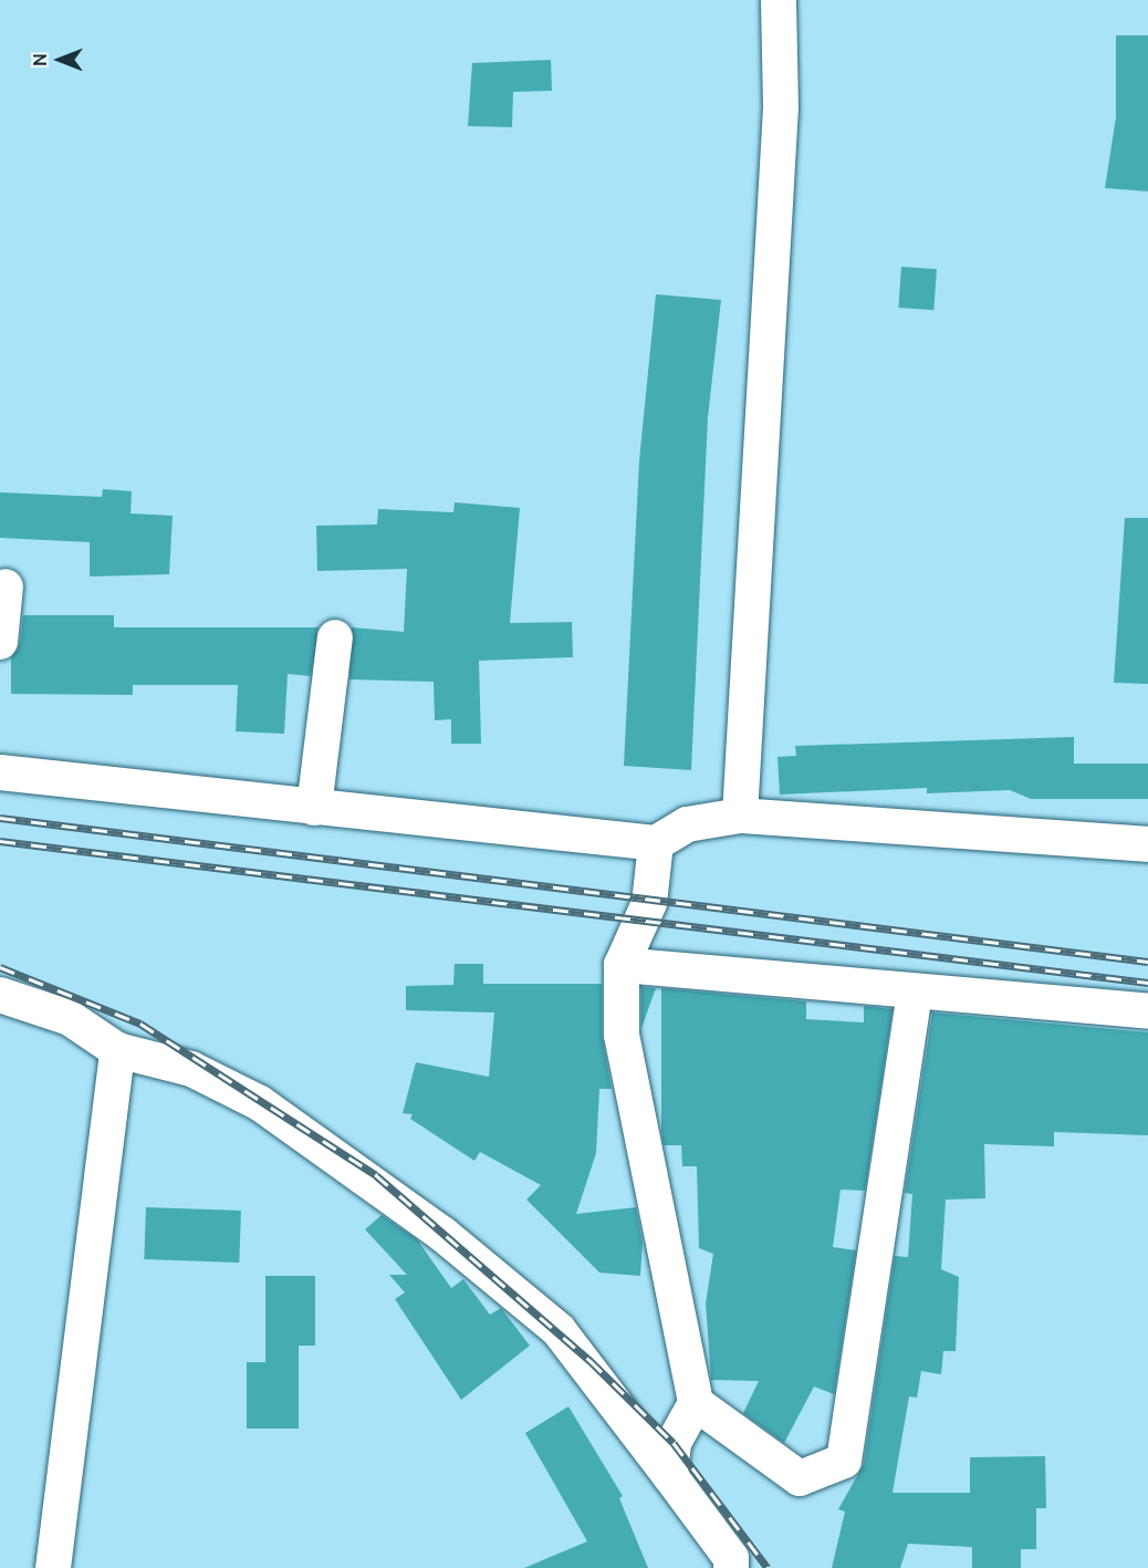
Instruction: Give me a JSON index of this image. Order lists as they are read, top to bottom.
{
  "north": "left"
}
